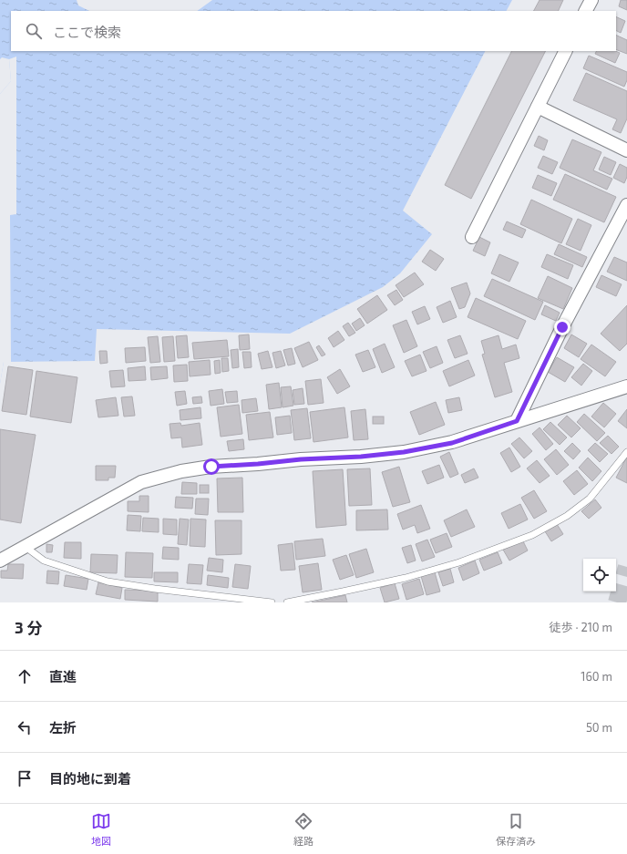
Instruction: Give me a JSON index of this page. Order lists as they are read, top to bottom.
{
  "page": {
    "search": "ここで検索",
    "heading": ["3 分", "徒歩 · 210 m"],
    "list": [
      ["直進", "160 m"],
      ["左折", "50 m"],
      "目的地に到着"
    ],
    "nav": ["地図", "経路", "保存済み"]
  }
}
